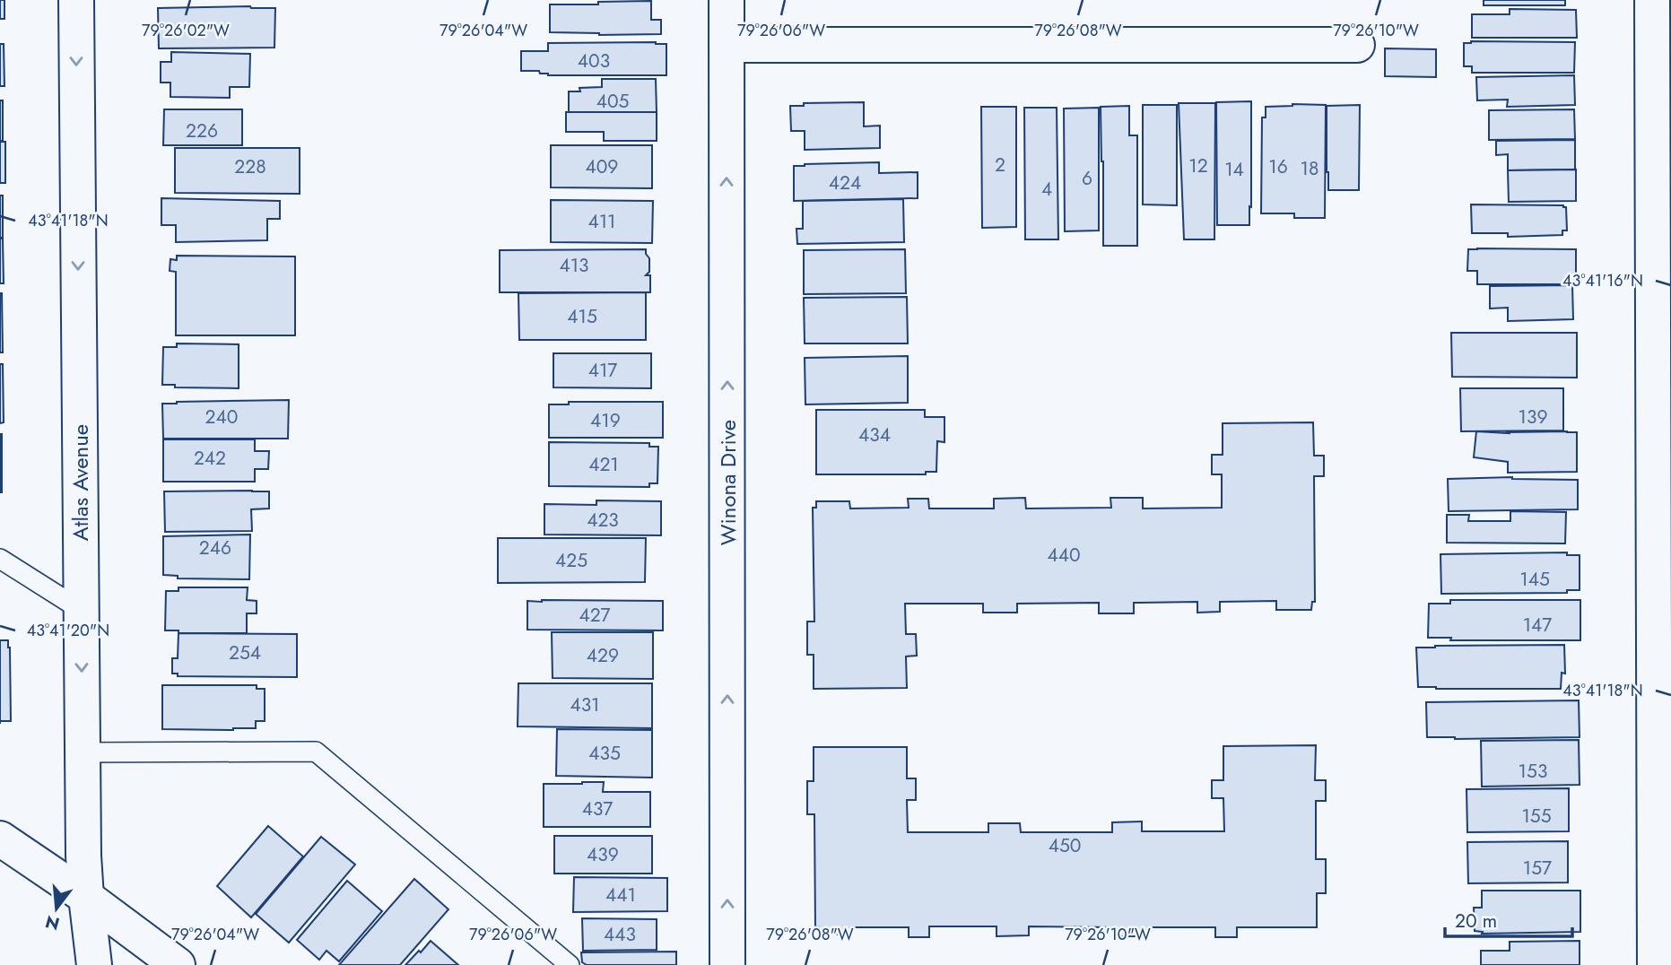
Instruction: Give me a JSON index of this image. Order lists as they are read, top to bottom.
{
  "streets": {
    "street": ["Atlas Avenue", "Winona Drive"]
  },
  "one_way": ["Atlas Avenue", "Winona Drive"],
  "house_numbers": [
    "403",
    "405",
    "226",
    "2",
    "12",
    "228",
    "409",
    "16",
    "18",
    "14",
    "6",
    "424",
    "4",
    "411",
    "413",
    "415",
    "417",
    "240",
    "139",
    "419",
    "434",
    "242",
    "421",
    "423",
    "246",
    "440",
    "425",
    "145",
    "427",
    "147",
    "254",
    "429",
    "431",
    "435",
    "153",
    "437",
    "155",
    "450",
    "439",
    "157",
    "441",
    "443"
  ],
  "scale_bar": "20 m",
  "north": "bottom",
  "coordinates": [
    "79°26'02\"W",
    "79°26'04\"W",
    "79°26'06\"W",
    "79°26'08\"W",
    "79°26'10\"W",
    "43°41'18\"N",
    "43°41'16\"N",
    "43°41'20\"N"
  ]
}
